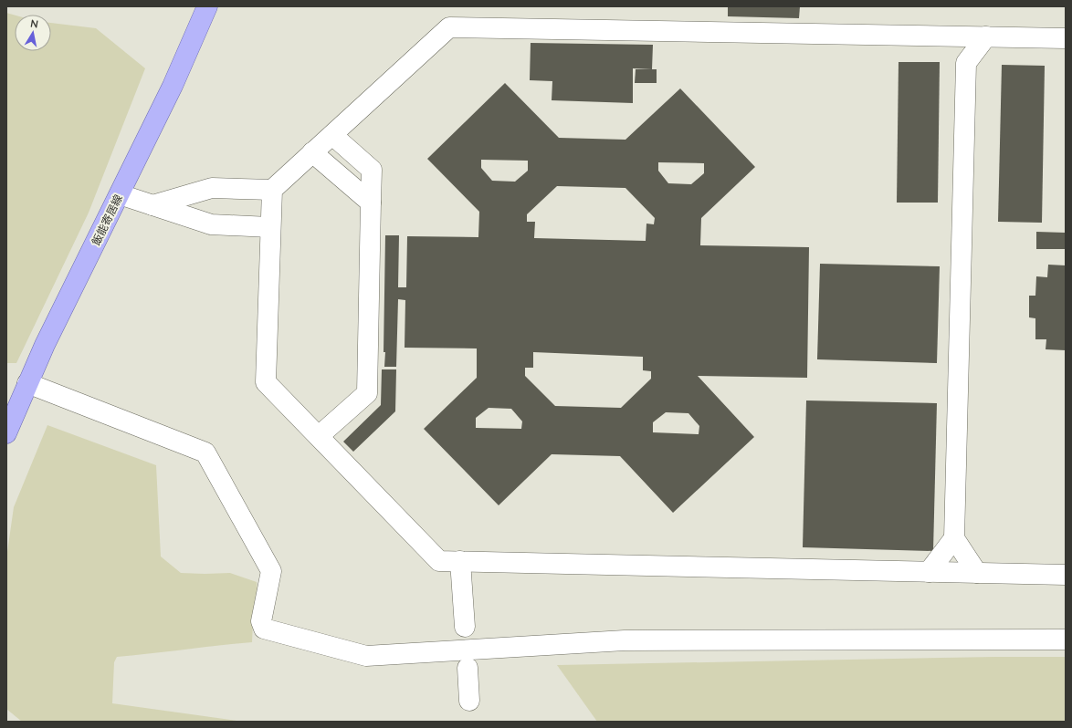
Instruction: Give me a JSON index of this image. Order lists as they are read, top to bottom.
{
  "streets": {
    "main road": ["飯能寄居線"]
  },
  "north": "top"
}
